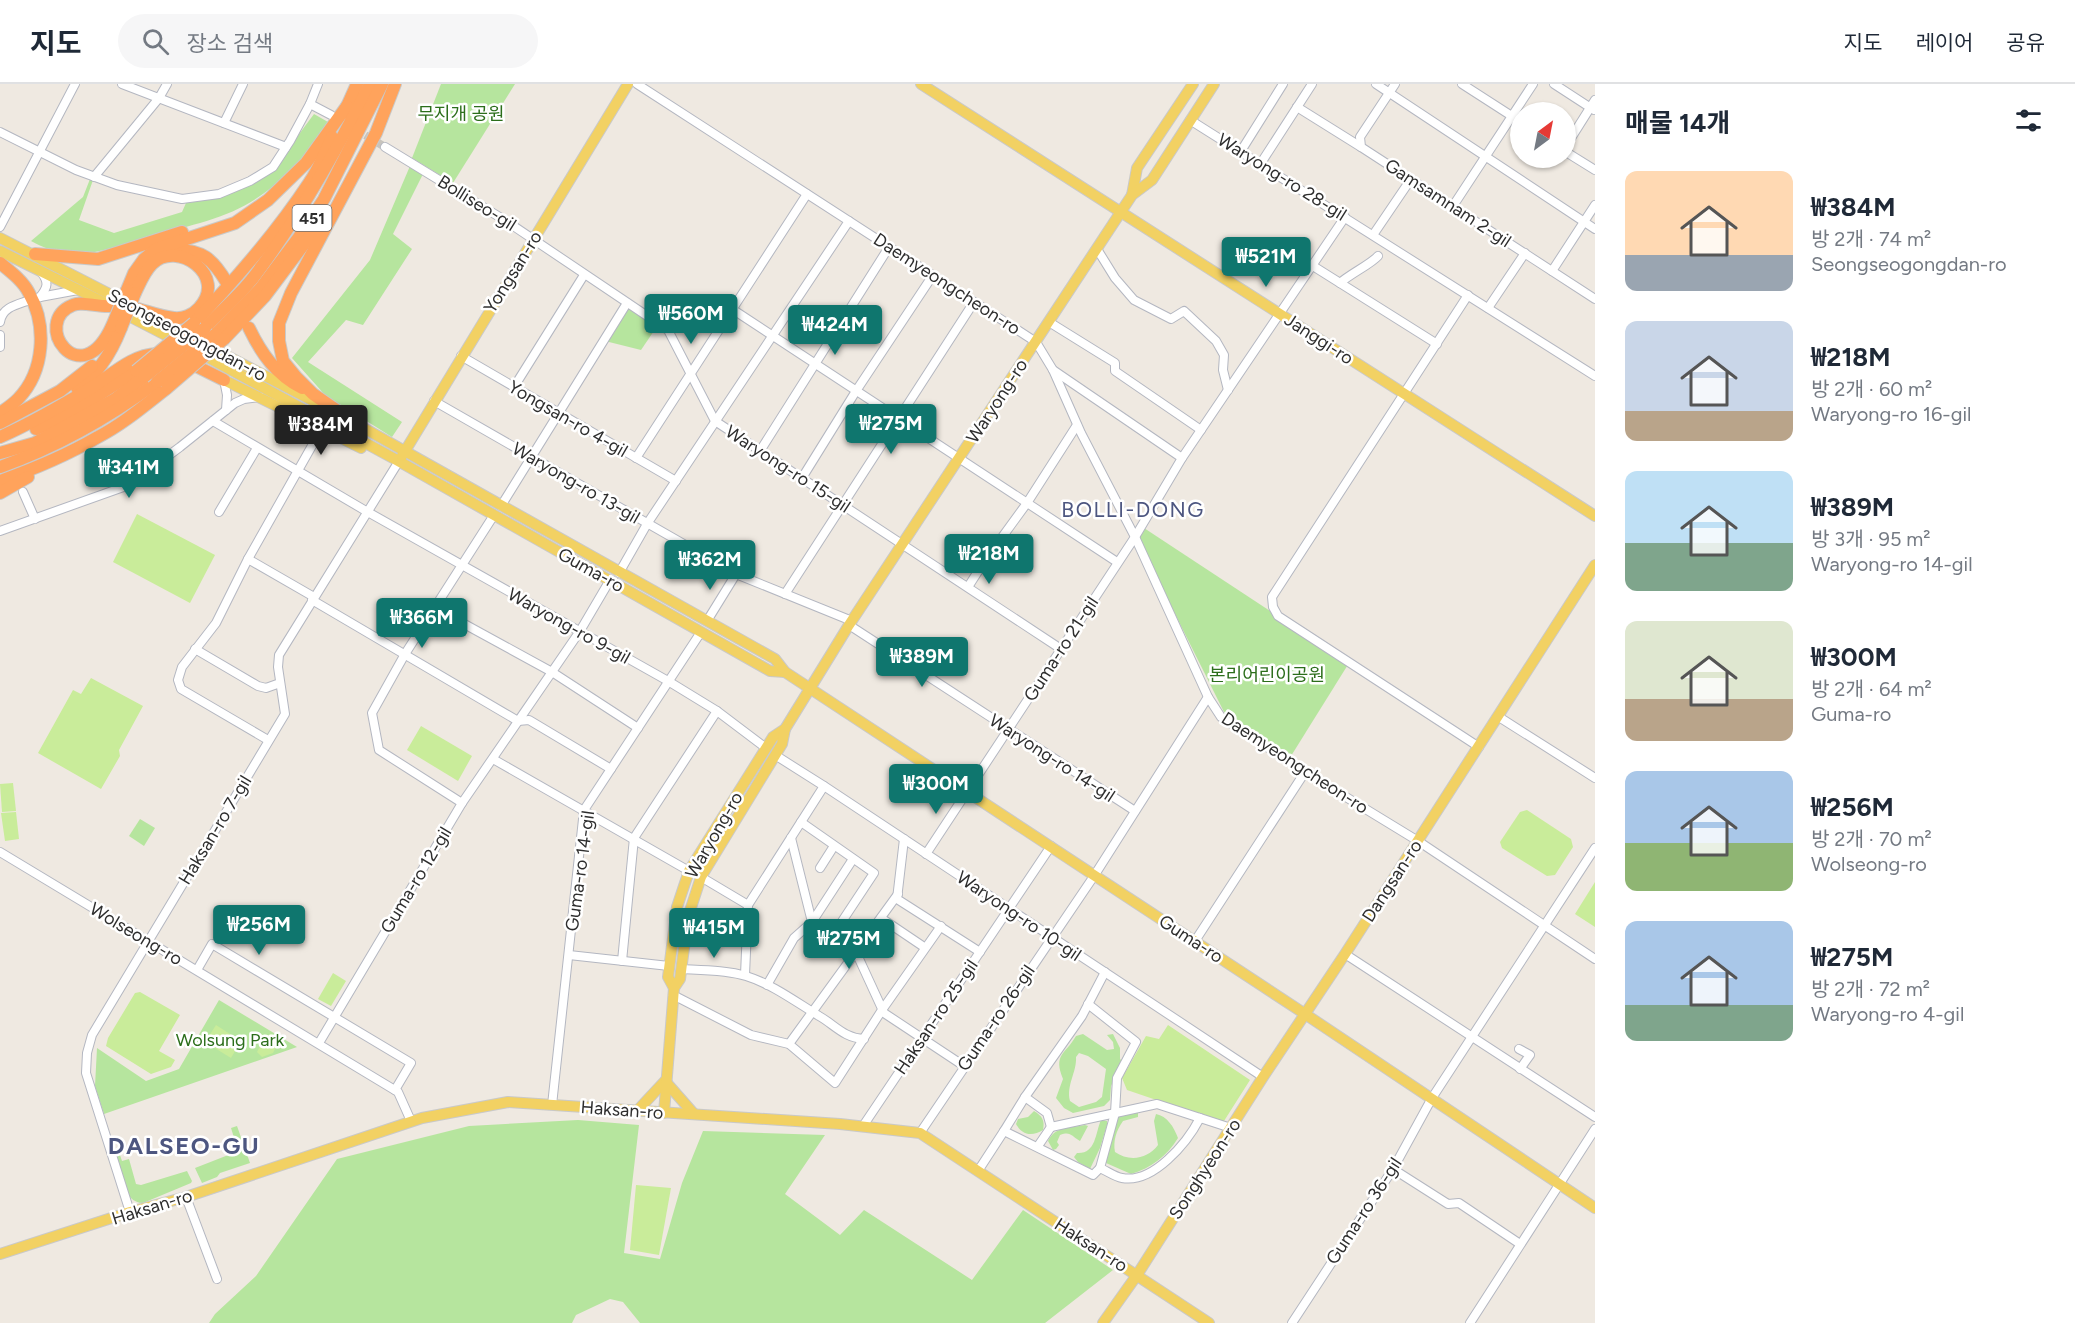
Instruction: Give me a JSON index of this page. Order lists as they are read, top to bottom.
{
  "streets": {
    "highway": ["451"],
    "main road": [
      "Yongsan-ro",
      "Seongseogongdan-ro",
      "Janggi-ro",
      "Waryong-ro",
      "Guma-ro",
      "Dangsan-ro",
      "Haksan-ro",
      "Songhyeon-ro"
    ],
    "street": [
      "Waryong-ro 28-gil",
      "Bolliseo-gil",
      "Gamsamnam 2-gil",
      "Daemyeongcheon-ro",
      "Yongsan-ro 4-gil",
      "Waryong-ro 15-gil",
      "Waryong-ro 13-gil",
      "Waryong-ro 9-gil",
      "Guma-ro 21-gil",
      "Waryong-ro 14-gil",
      "Haksan-ro 7-gil",
      "Guma-ro 14-gil",
      "Guma-ro 12-gil",
      "Waryong-ro 10-gil",
      "Wolseong-ro",
      "Haksan-ro 25-gil",
      "Guma-ro 26-gil",
      "Guma-ro 36-gil"
    ]
  },
  "crossings": [
    ["Waryong-ro 28-gil", "Waryong-ro"],
    ["Waryong-ro 28-gil", "Guma-ro 21-gil"],
    ["Bolliseo-gil", "Yongsan-ro"],
    ["Bolliseo-gil", "Waryong-ro 15-gil"],
    ["Yongsan-ro", "Seongseogongdan-ro"],
    ["Yongsan-ro", "Yongsan-ro 4-gil"],
    ["Yongsan-ro", "Waryong-ro 15-gil"],
    ["Yongsan-ro", "Waryong-ro 13-gil"],
    ["Yongsan-ro", "Guma-ro"],
    ["Yongsan-ro", "Haksan-ro 7-gil"],
    ["Daemyeongcheon-ro", "Waryong-ro"],
    ["Daemyeongcheon-ro", "Guma-ro 21-gil"],
    ["Daemyeongcheon-ro", "Dangsan-ro"],
    ["Daemyeongcheon-ro", "Guma-ro 26-gil"],
    ["Daemyeongcheon-ro", "Guma-ro 36-gil"],
    ["Seongseogongdan-ro", "Guma-ro"],
    ["Seongseogongdan-ro", "Haksan-ro 7-gil"],
    ["Janggi-ro", "Waryong-ro"],
    ["Janggi-ro", "Guma-ro 21-gil"],
    ["Waryong-ro", "Waryong-ro 15-gil"],
    ["Waryong-ro", "Waryong-ro 13-gil"],
    ["Waryong-ro", "Guma-ro"],
    ["Waryong-ro", "Waryong-ro 9-gil"],
    ["Waryong-ro", "Waryong-ro 14-gil"],
    ["Waryong-ro", "Waryong-ro 10-gil"],
    ["Waryong-ro", "Haksan-ro"],
    ["Waryong-ro 15-gil", "Guma-ro 21-gil"],
    ["Waryong-ro 13-gil", "Waryong-ro 14-gil"],
    ["Guma-ro", "Guma-ro 21-gil"],
    ["Guma-ro", "Haksan-ro 7-gil"],
    ["Guma-ro", "Guma-ro 14-gil"],
    ["Guma-ro", "Guma-ro 12-gil"],
    ["Guma-ro", "Dangsan-ro"],
    ["Guma-ro", "Haksan-ro 25-gil"],
    ["Guma-ro", "Guma-ro 26-gil"],
    ["Guma-ro", "Songhyeon-ro"],
    ["Guma-ro", "Guma-ro 36-gil"],
    ["Waryong-ro 9-gil", "Haksan-ro 7-gil"],
    ["Waryong-ro 9-gil", "Guma-ro 14-gil"],
    ["Waryong-ro 9-gil", "Guma-ro 12-gil"],
    ["Guma-ro 21-gil", "Waryong-ro 14-gil"],
    ["Guma-ro 21-gil", "Waryong-ro 10-gil"],
    ["Waryong-ro 14-gil", "Guma-ro 26-gil"],
    ["Haksan-ro 7-gil", "Wolseong-ro"],
    ["Haksan-ro 7-gil", "Haksan-ro"],
    ["Guma-ro 14-gil", "Haksan-ro"],
    ["Guma-ro 12-gil", "Wolseong-ro"],
    ["Dangsan-ro", "Songhyeon-ro"],
    ["Waryong-ro 10-gil", "Haksan-ro 25-gil"],
    ["Waryong-ro 10-gil", "Guma-ro 26-gil"],
    ["Waryong-ro 10-gil", "Songhyeon-ro"],
    ["Haksan-ro 25-gil", "Haksan-ro"],
    ["Guma-ro 26-gil", "Haksan-ro"],
    ["Haksan-ro", "Songhyeon-ro"]
  ],
  "districts": ["BOLLI-DONG", "DALSEO-GU"],
  "parks": ["무지개 공원", "본리어린이공원", "Wolsung Park"],
  "north": "top right",
  "page": {
    "header": "지도",
    "search": "장소 검색",
    "nav": ["지도", "레이어", "공유"],
    "heading": "매물 14개",
    "list": [
      {
        "name": "₩384M",
        "note": "방 2개 · 74 m² · Seongseogongdan-ro"
      },
      {
        "name": "₩218M",
        "note": "방 2개 · 60 m² · Waryong-ro 16-gil"
      },
      {
        "name": "₩389M",
        "note": "방 3개 · 95 m² · Waryong-ro 14-gil"
      },
      {
        "name": "₩300M",
        "note": "방 2개 · 64 m² · Guma-ro"
      },
      {
        "name": "₩256M",
        "note": "방 2개 · 70 m² · Wolseong-ro"
      },
      {
        "name": "₩275M",
        "note": "방 2개 · 72 m² · Waryong-ro 4-gil"
      }
    ],
    "price": [
      "₩521M",
      "₩560M",
      "₩424M",
      "₩275M",
      "₩384M",
      "₩341M",
      "₩218M",
      "₩362M",
      "₩366M",
      "₩389M",
      "₩300M",
      "₩256M",
      "₩415M",
      "₩275M"
    ]
  }
}
